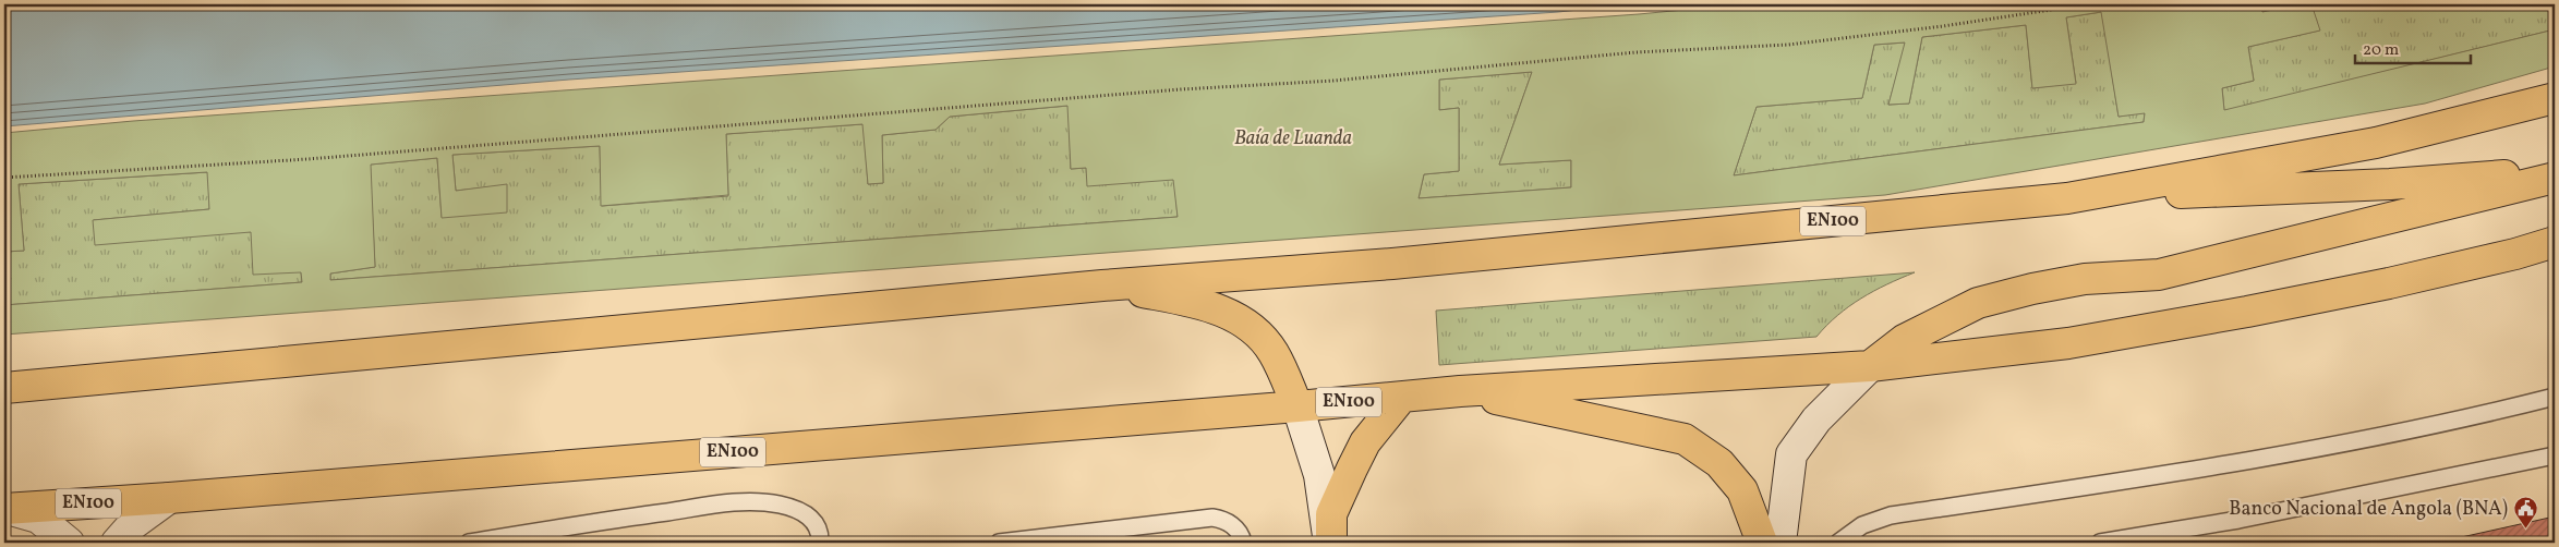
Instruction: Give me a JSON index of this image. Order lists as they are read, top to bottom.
{
  "streets": {
    "main road": ["EN100"]
  },
  "parks": ["Baía de Luanda"],
  "places": {
    "public building": ["Banco Nacional de Angola (BNA)"]
  },
  "scale_bar": "20 m"
}
